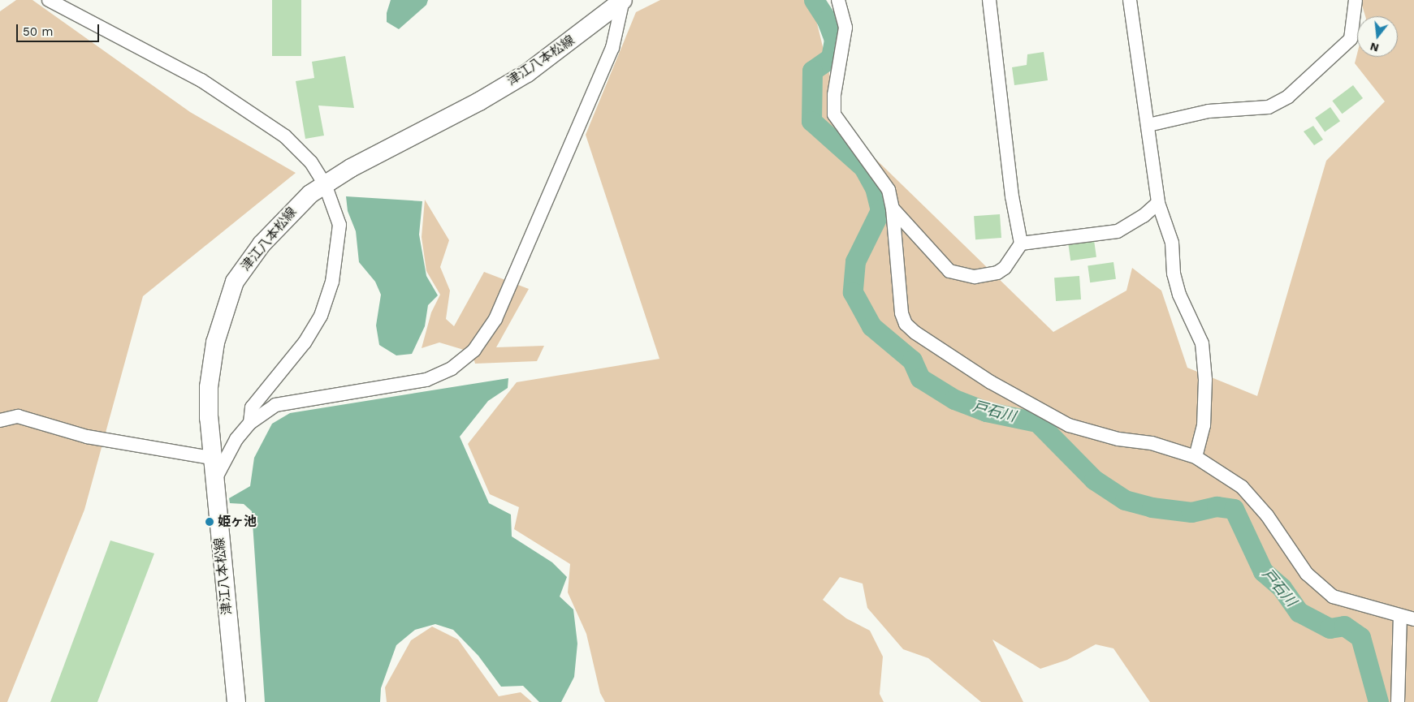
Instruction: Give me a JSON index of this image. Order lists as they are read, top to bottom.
{
  "streets": {
    "main road": ["津江八本松線"]
  },
  "water": ["戸石川"],
  "places": ["姫ヶ池"],
  "scale_bar": "50 m",
  "north": "bottom"
}
